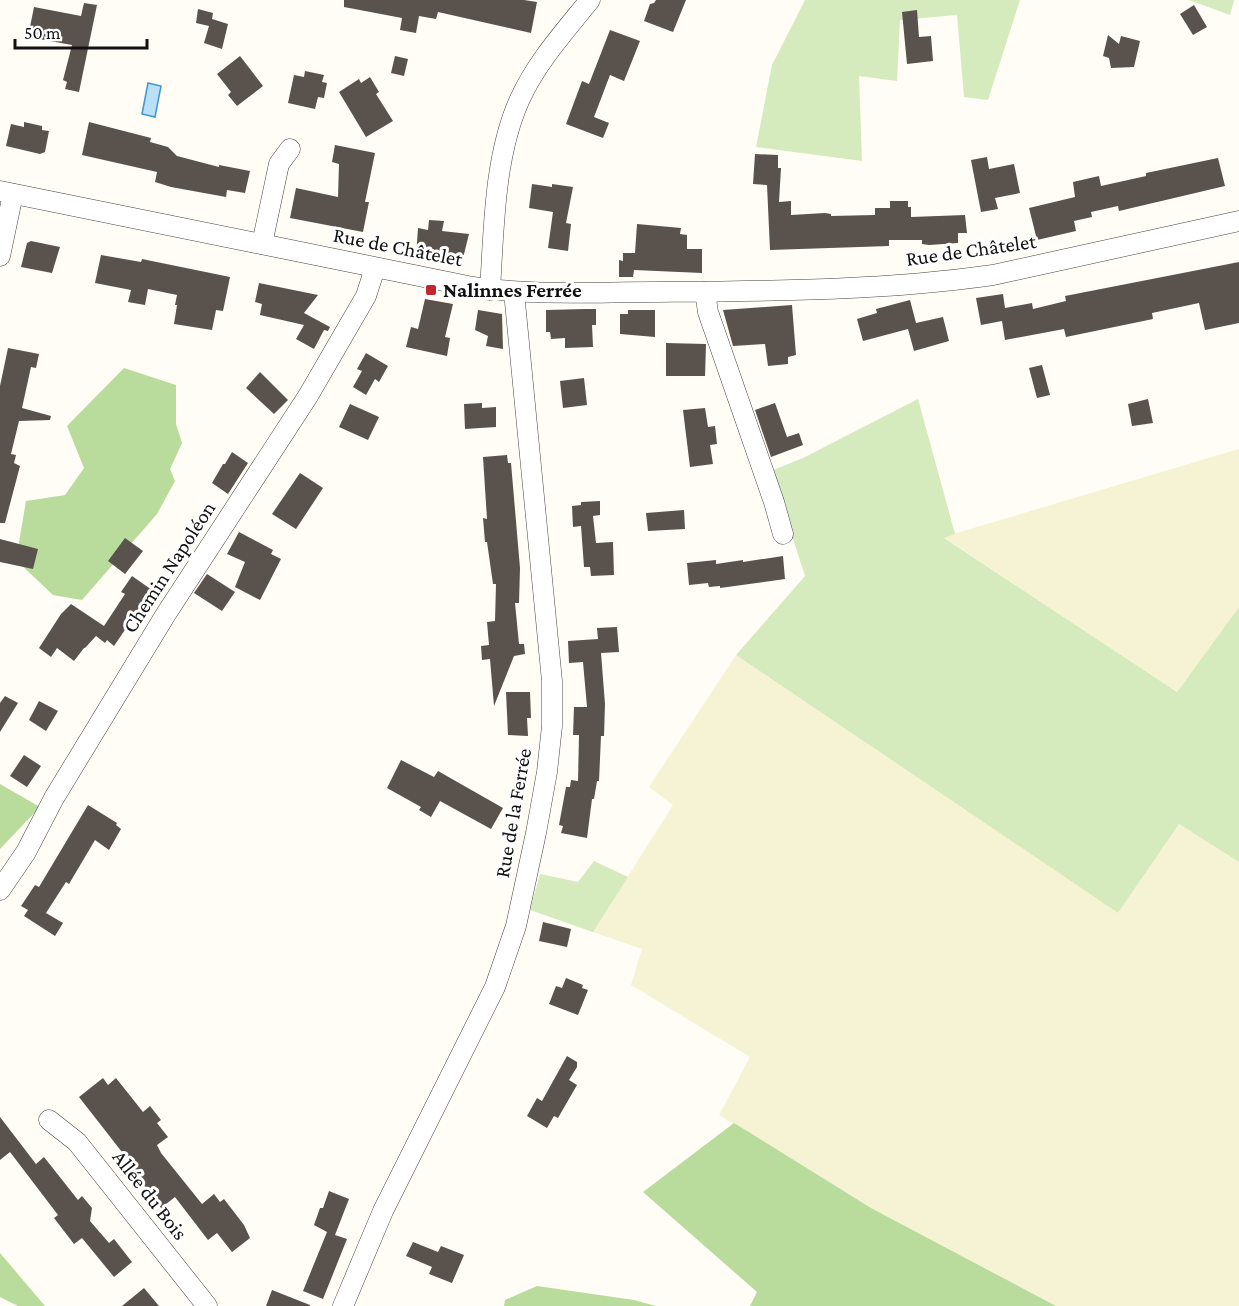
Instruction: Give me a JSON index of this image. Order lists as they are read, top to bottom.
{
  "streets": {
    "street": [
      "Rue de Châtelet",
      "Chemin Napoléon",
      "Rue de la Ferrée",
      "Allée du Bois"
    ]
  },
  "crossings": [
    ["Rue de Châtelet", "Chemin Napoléon"],
    ["Rue de Châtelet", "Rue de la Ferrée"]
  ],
  "places": {
    "transit": ["Nalinnes Ferrée"]
  },
  "scale_bar": "50 m"
}
